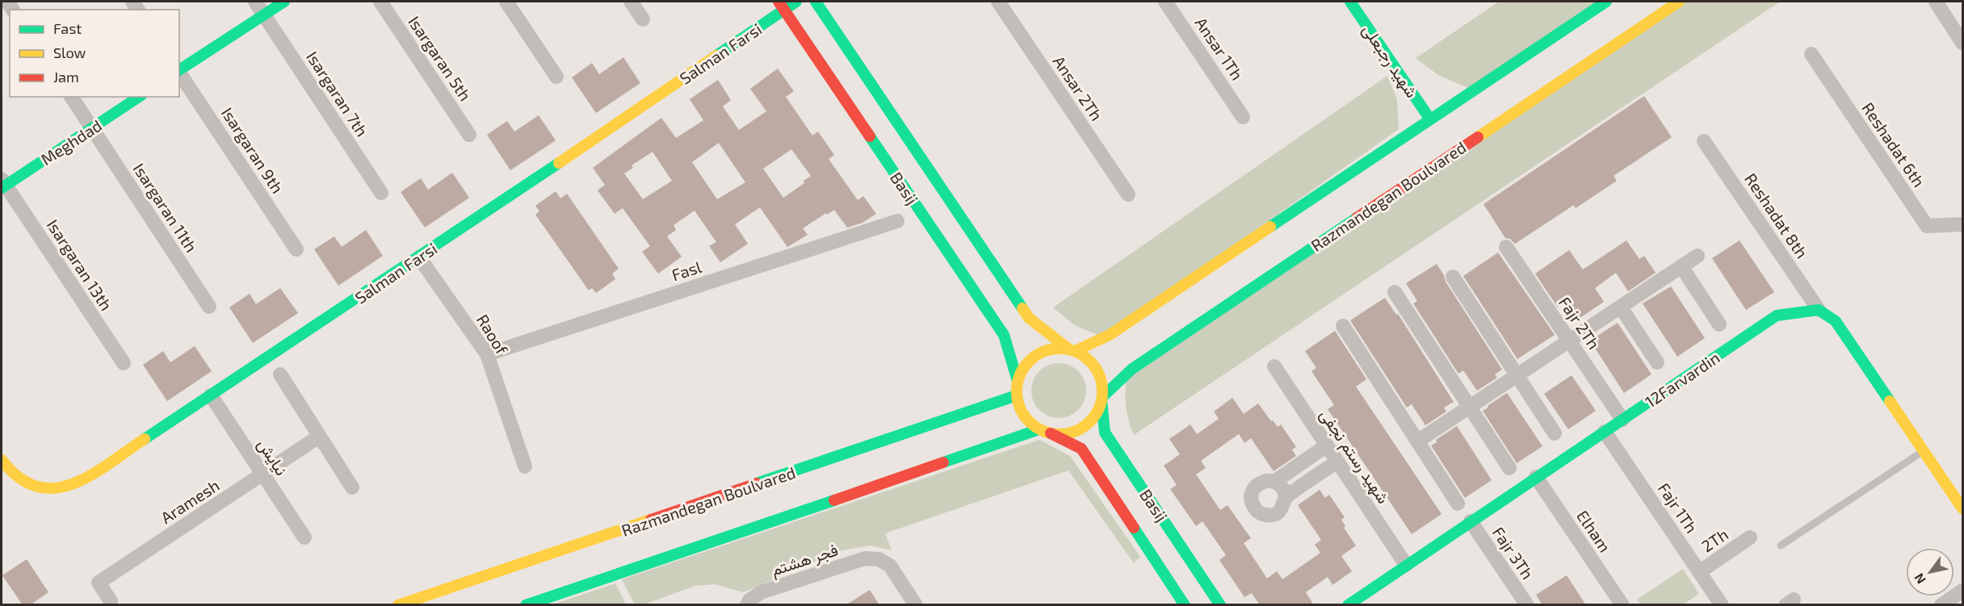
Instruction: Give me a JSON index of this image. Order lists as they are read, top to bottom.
{
  "streets": {
    "main road": [
      "Salman Farsi",
      "شهید رجبعلی",
      "Meghdad",
      "Basij",
      "Razmandegan Boulvared",
      "12Farvardin"
    ],
    "street": [
      "Ansar 1Th",
      "Isargaran 5th",
      "Ansar 2Th",
      "Isargaran 7th",
      "Reshadat 6th",
      "Isargaran 9th",
      "Isargaran 11th",
      "Reshadat 8th",
      "Isargaran 13th",
      "Fasl",
      "Fajr 2Th",
      "Raoof",
      "شهید رستم نجفی",
      "نیایش",
      "Aramesh",
      "Fajr 1Th",
      "Elham",
      "2Th",
      "Fajr 3Th",
      "فجر هشتم"
    ]
  },
  "crossings": [
    ["Salman Farsi", "Basij"],
    ["Salman Farsi", "Raoof"],
    ["Salman Farsi", "نیایش"],
    ["Meghdad", "Isargaran 11th"],
    ["Meghdad", "Isargaran 13th"],
    ["Basij", "Razmandegan Boulvared"],
    ["Reshadat 8th", "12Farvardin"],
    ["Fasl", "Raoof"],
    ["Fajr 2Th", "12Farvardin"],
    ["12Farvardin", "شهید رستم نجفی"],
    ["12Farvardin", "Fajr 1Th"],
    ["12Farvardin", "Elham"],
    ["12Farvardin", "Fajr 3Th"],
    ["نیایش", "Aramesh"],
    ["Fajr 1Th", "2Th"]
  ],
  "legend": ["Fast", "Slow", "Jam"],
  "north": "bottom left"
}
